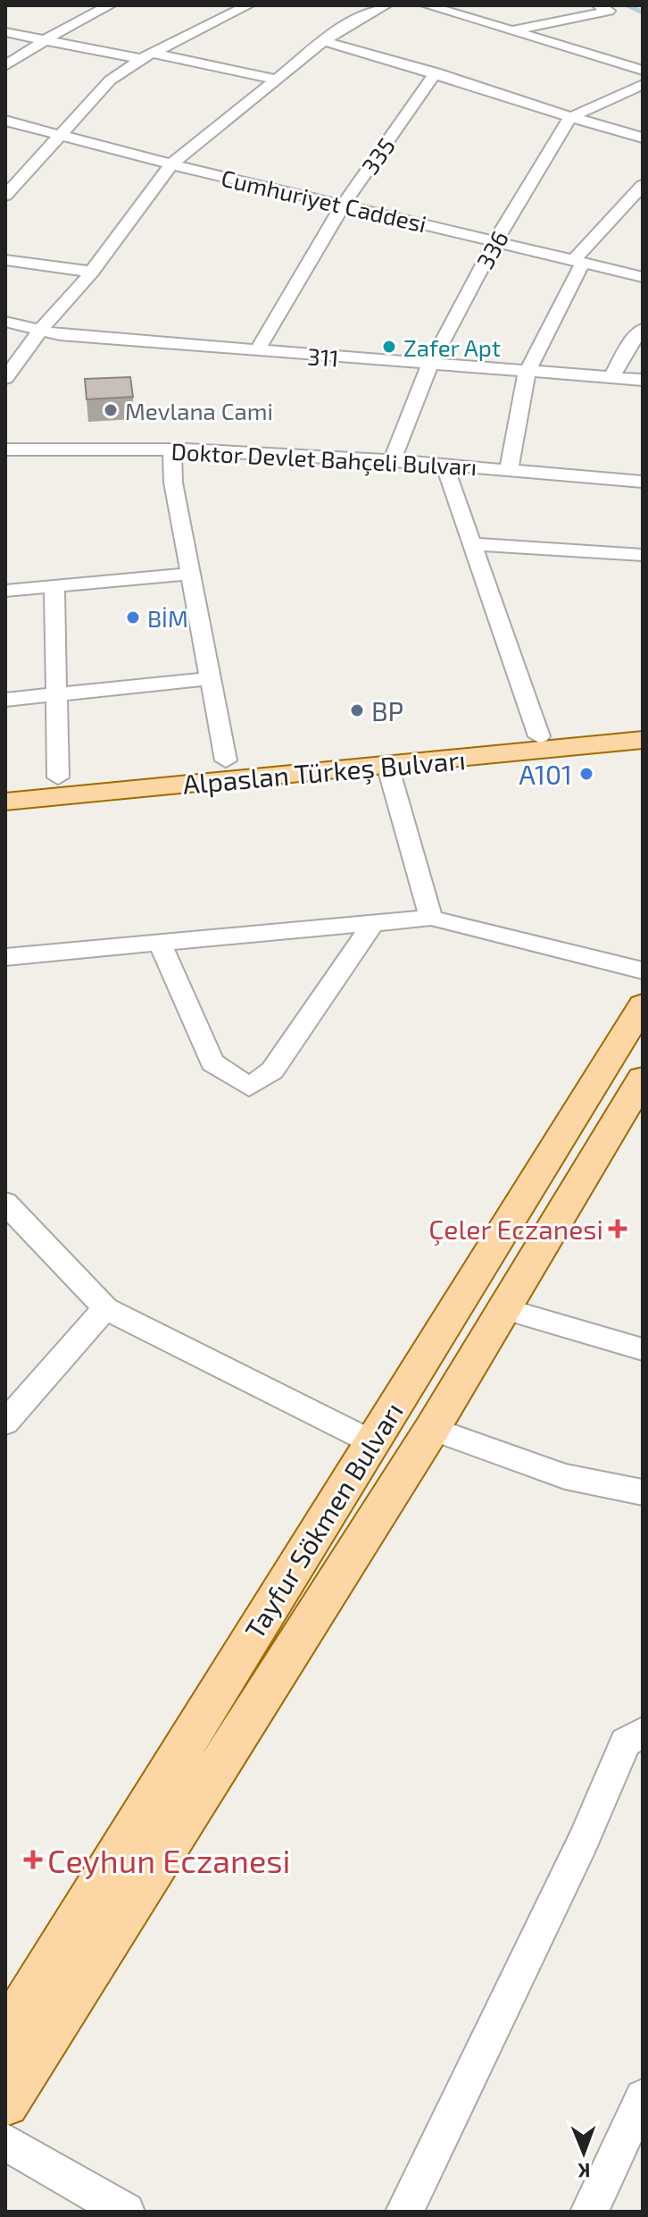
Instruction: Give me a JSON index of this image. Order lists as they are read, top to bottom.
{
  "streets": {
    "main road": ["Alpaslan Türkeş Bulvarı", "Tayfur Sökmen Bulvarı"],
    "street": [
      "335",
      "Cumhuriyet Caddesi",
      "336",
      "311",
      "Doktor Devlet Bahçeli Bulvarı"
    ]
  },
  "crossings": [
    ["335", "Cumhuriyet Caddesi"],
    ["335", "311"],
    ["Cumhuriyet Caddesi", "336"],
    ["336", "311"],
    ["336", "Doktor Devlet Bahçeli Bulvarı"]
  ],
  "places": {
    "other": [
      "Zafer Apt",
      "Mevlana Cami",
      "BİM",
      "BP",
      "A101"
    ],
    "health": ["Çeler Eczanesi", "Ceyhun Eczanesi"]
  },
  "north": "bottom"
}
